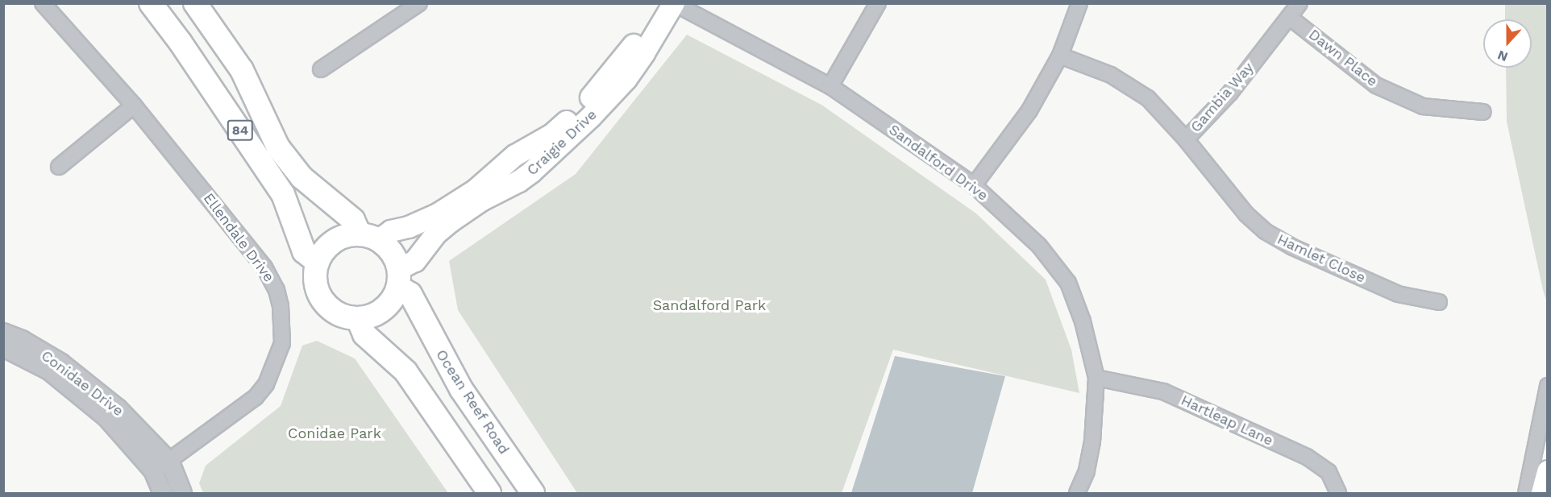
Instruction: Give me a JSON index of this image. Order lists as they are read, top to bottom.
{
  "streets": {
    "main road": ["84", "Craigie Drive", "Ocean Reef Road"],
    "street": [
      "Dawn Place",
      "Gambia Way",
      "Sandalford Drive",
      "Ellendale Drive",
      "Hamlet Close",
      "Conidae Drive",
      "Hartleap Lane"
    ]
  },
  "crossings": [
    ["Dawn Place", "Gambia Way"],
    ["Gambia Way", "Hamlet Close"],
    ["84", "Craigie Drive"],
    ["84", "Ocean Reef Road"],
    ["Craigie Drive", "Sandalford Drive"],
    ["Craigie Drive", "Ocean Reef Road"],
    ["Sandalford Drive", "Hartleap Lane"],
    ["Ellendale Drive", "Conidae Drive"]
  ],
  "parks": ["Sandalford Park", "Conidae Park"],
  "north": "bottom"
}
